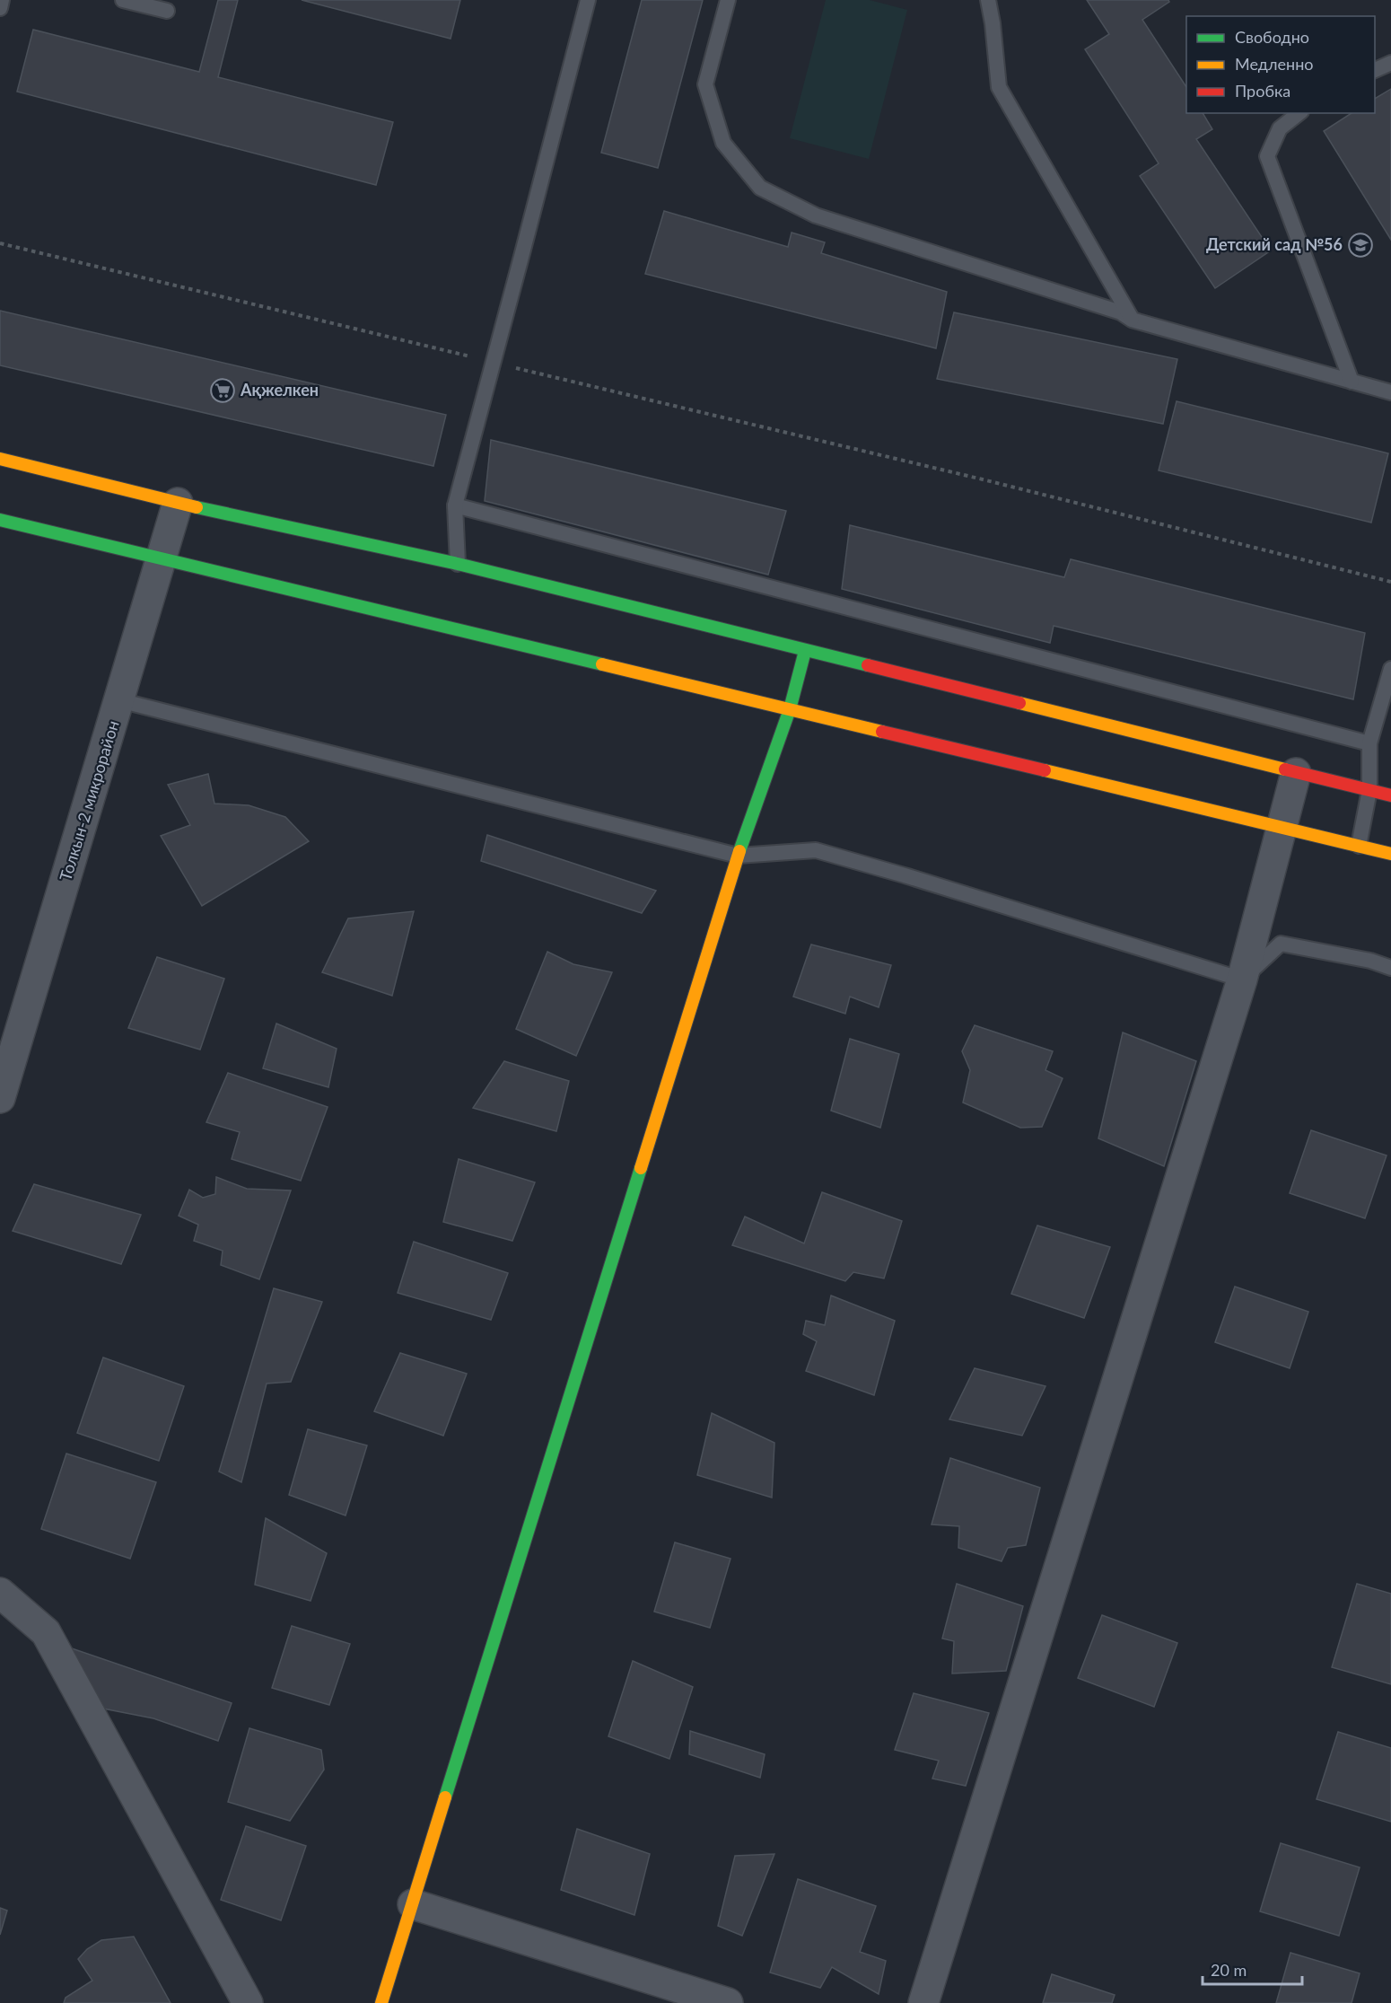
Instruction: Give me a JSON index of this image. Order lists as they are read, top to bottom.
{
  "streets": {
    "street": ["Толкын-2 микрорайон"]
  },
  "places": {
    "school or university": ["Детский сад №56"],
    "supermarket": ["Ақжелкен"]
  },
  "legend": ["Свободно", "Медленно", "Пробка"],
  "scale_bar": "20 m"
}
